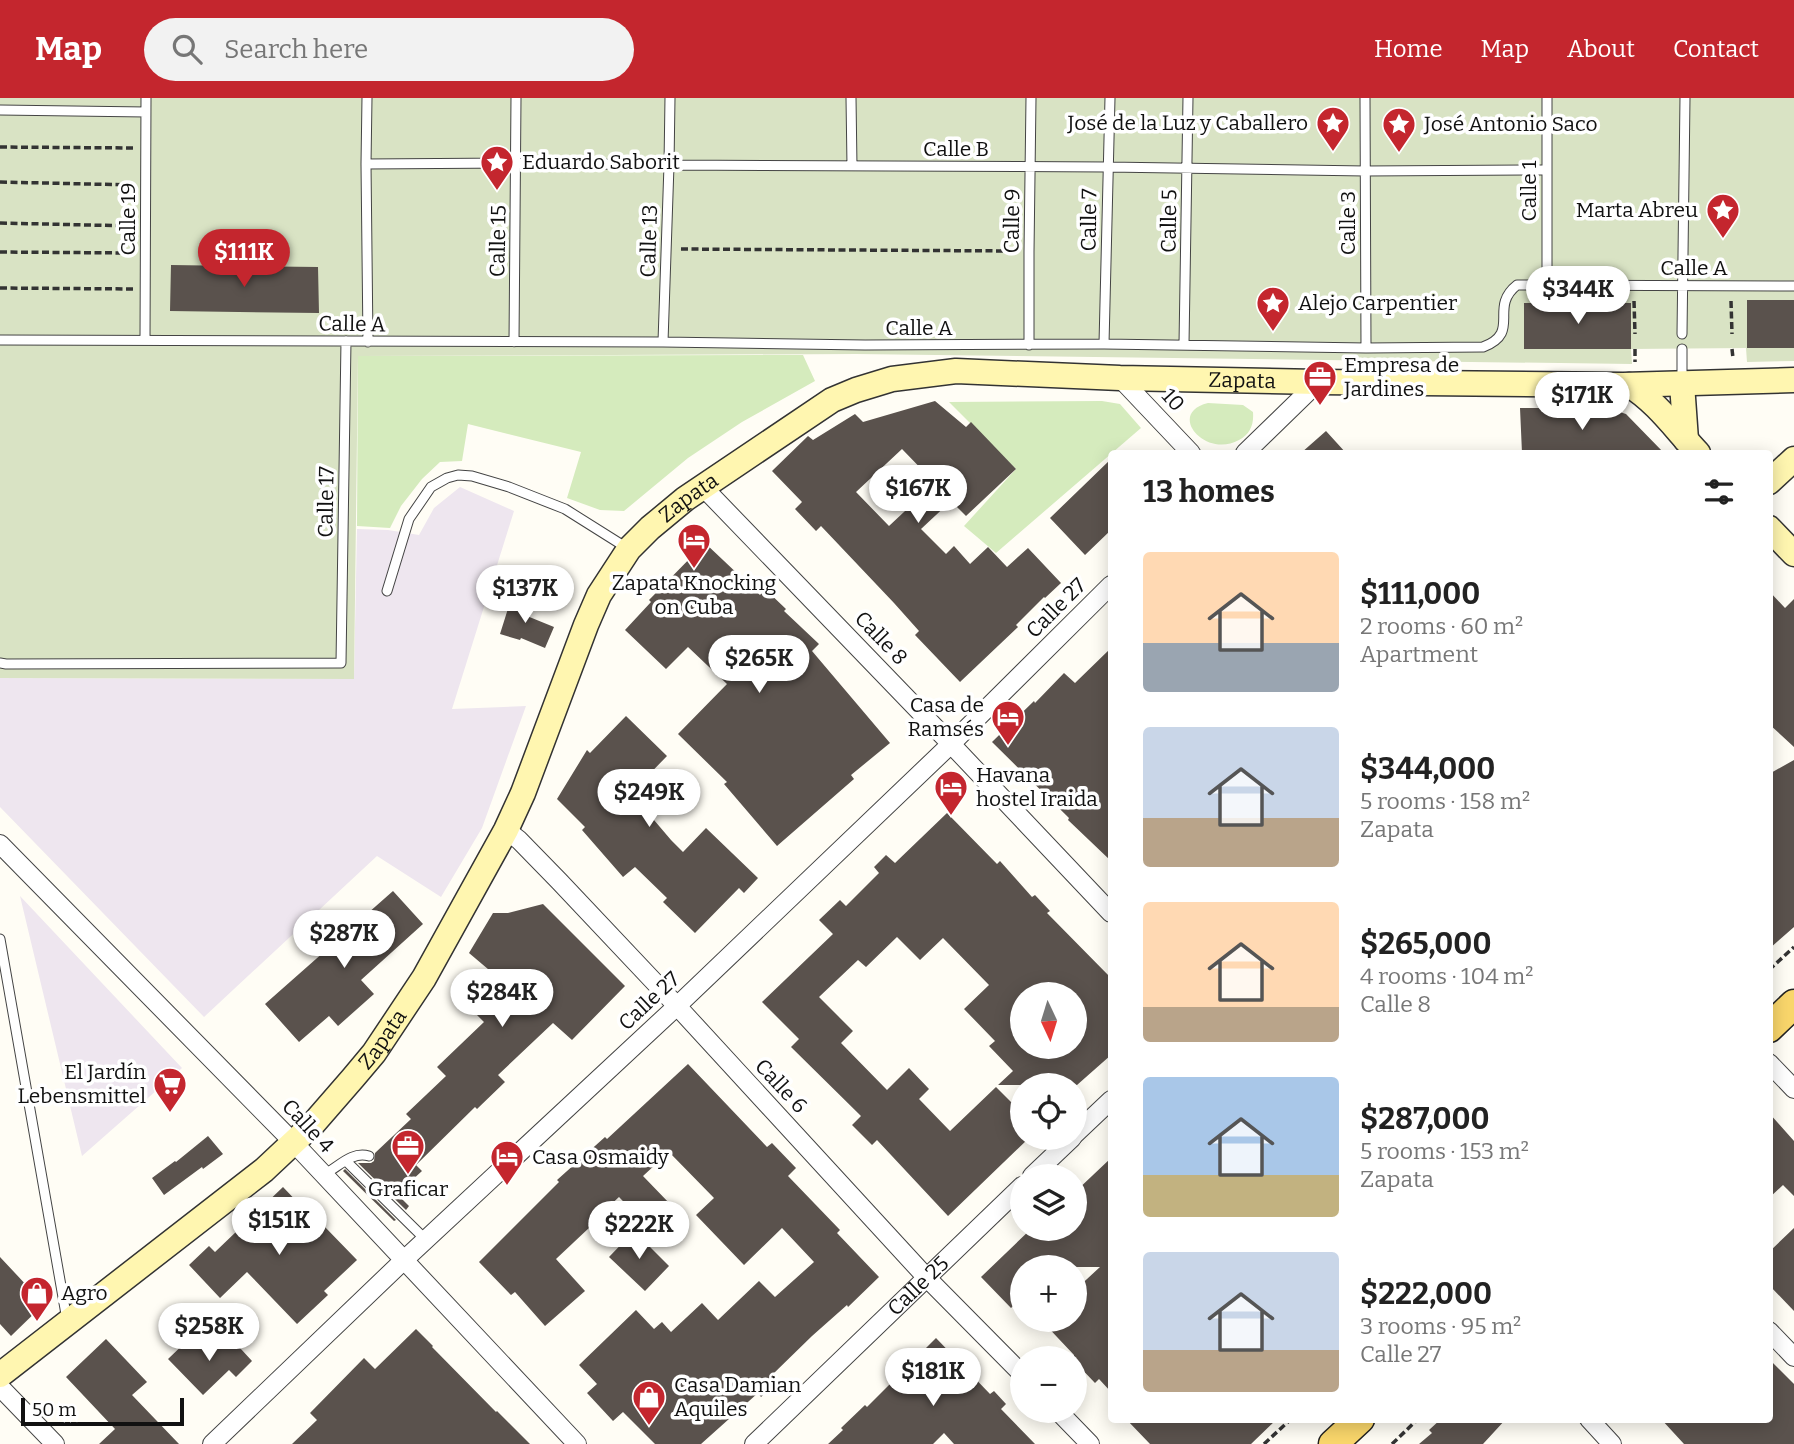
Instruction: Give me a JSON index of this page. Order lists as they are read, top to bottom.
{
  "streets": {
    "main road": ["Zapata"],
    "street": [
      "10",
      "Calle 27",
      "Calle 8",
      "Calle 6",
      "Calle 4",
      "Calle 25"
    ],
    "lane": [
      "Calle B",
      "Calle 1",
      "Calle 19",
      "Calle 7",
      "Calle 9",
      "Calle 5",
      "Calle 3",
      "Calle 15",
      "Calle 13",
      "Calle A",
      "Calle 17"
    ]
  },
  "crossings": [
    ["Calle B", "Calle 1"],
    ["Calle B", "Calle 7"],
    ["Calle B", "Calle 9"],
    ["Calle B", "Calle 5"],
    ["Calle B", "Calle 3"],
    ["Calle B", "Calle 15"],
    ["Calle B", "Calle 13"],
    ["Calle 1", "Calle A"],
    ["Calle 19", "Calle A"],
    ["Calle 7", "Calle A"],
    ["Calle 9", "Calle A"],
    ["Calle 5", "Calle A"],
    ["Calle 3", "Calle A"],
    ["Calle 15", "Calle A"],
    ["Calle 13", "Calle A"],
    ["Calle A", "Calle 17"],
    ["Zapata", "10"],
    ["Zapata", "Calle 8"],
    ["Zapata", "Calle 6"],
    ["Zapata", "Calle 4"],
    ["Calle 27", "Calle 8"],
    ["Calle 27", "Calle 6"],
    ["Calle 27", "Calle 4"],
    ["Calle 6", "Calle 25"]
  ],
  "places": {
    "place": [
      "José de la Luz y Caballero",
      "José Antonio Saco",
      "Eduardo Saborit",
      "Marta Abreu",
      "Alejo Carpentier"
    ],
    "office": ["Empresa de Jardines", "Graficar"],
    "hotel": [
      "Zapata Knocking on Cuba",
      "Casa de Ramsés",
      "Havana hostel Iraida",
      "Casa Osmaidy"
    ],
    "supermarket": ["El Jardín Lebensmittel"],
    "shop": ["Agro", "Casa Damian Aquiles"]
  },
  "scale_bar": "50 m",
  "north": "bottom",
  "page": {
    "header": "Map",
    "search": "Search here",
    "nav": [
      "Home",
      "Map",
      "About",
      "Contact"
    ],
    "price": [
      "$111K",
      "$344K",
      "$171K",
      "$167K",
      "$137K",
      "$265K",
      "$249K",
      "$287K",
      "$284K",
      "$151K",
      "$222K",
      "$258K",
      "$181K"
    ],
    "heading": "13 homes",
    "list": [
      {
        "name": "$111,000",
        "note": "2 rooms · 60 m² · Apartment"
      },
      {
        "name": "$344,000",
        "note": "5 rooms · 158 m² · Zapata"
      },
      {
        "name": "$265,000",
        "note": "4 rooms · 104 m² · Calle 8"
      },
      {
        "name": "$287,000",
        "note": "5 rooms · 153 m² · Zapata"
      },
      {
        "name": "$222,000",
        "note": "3 rooms · 95 m² · Calle 27"
      }
    ],
    "map_buttons": ["+", "−"],
    "scale": "50 m"
  }
}
